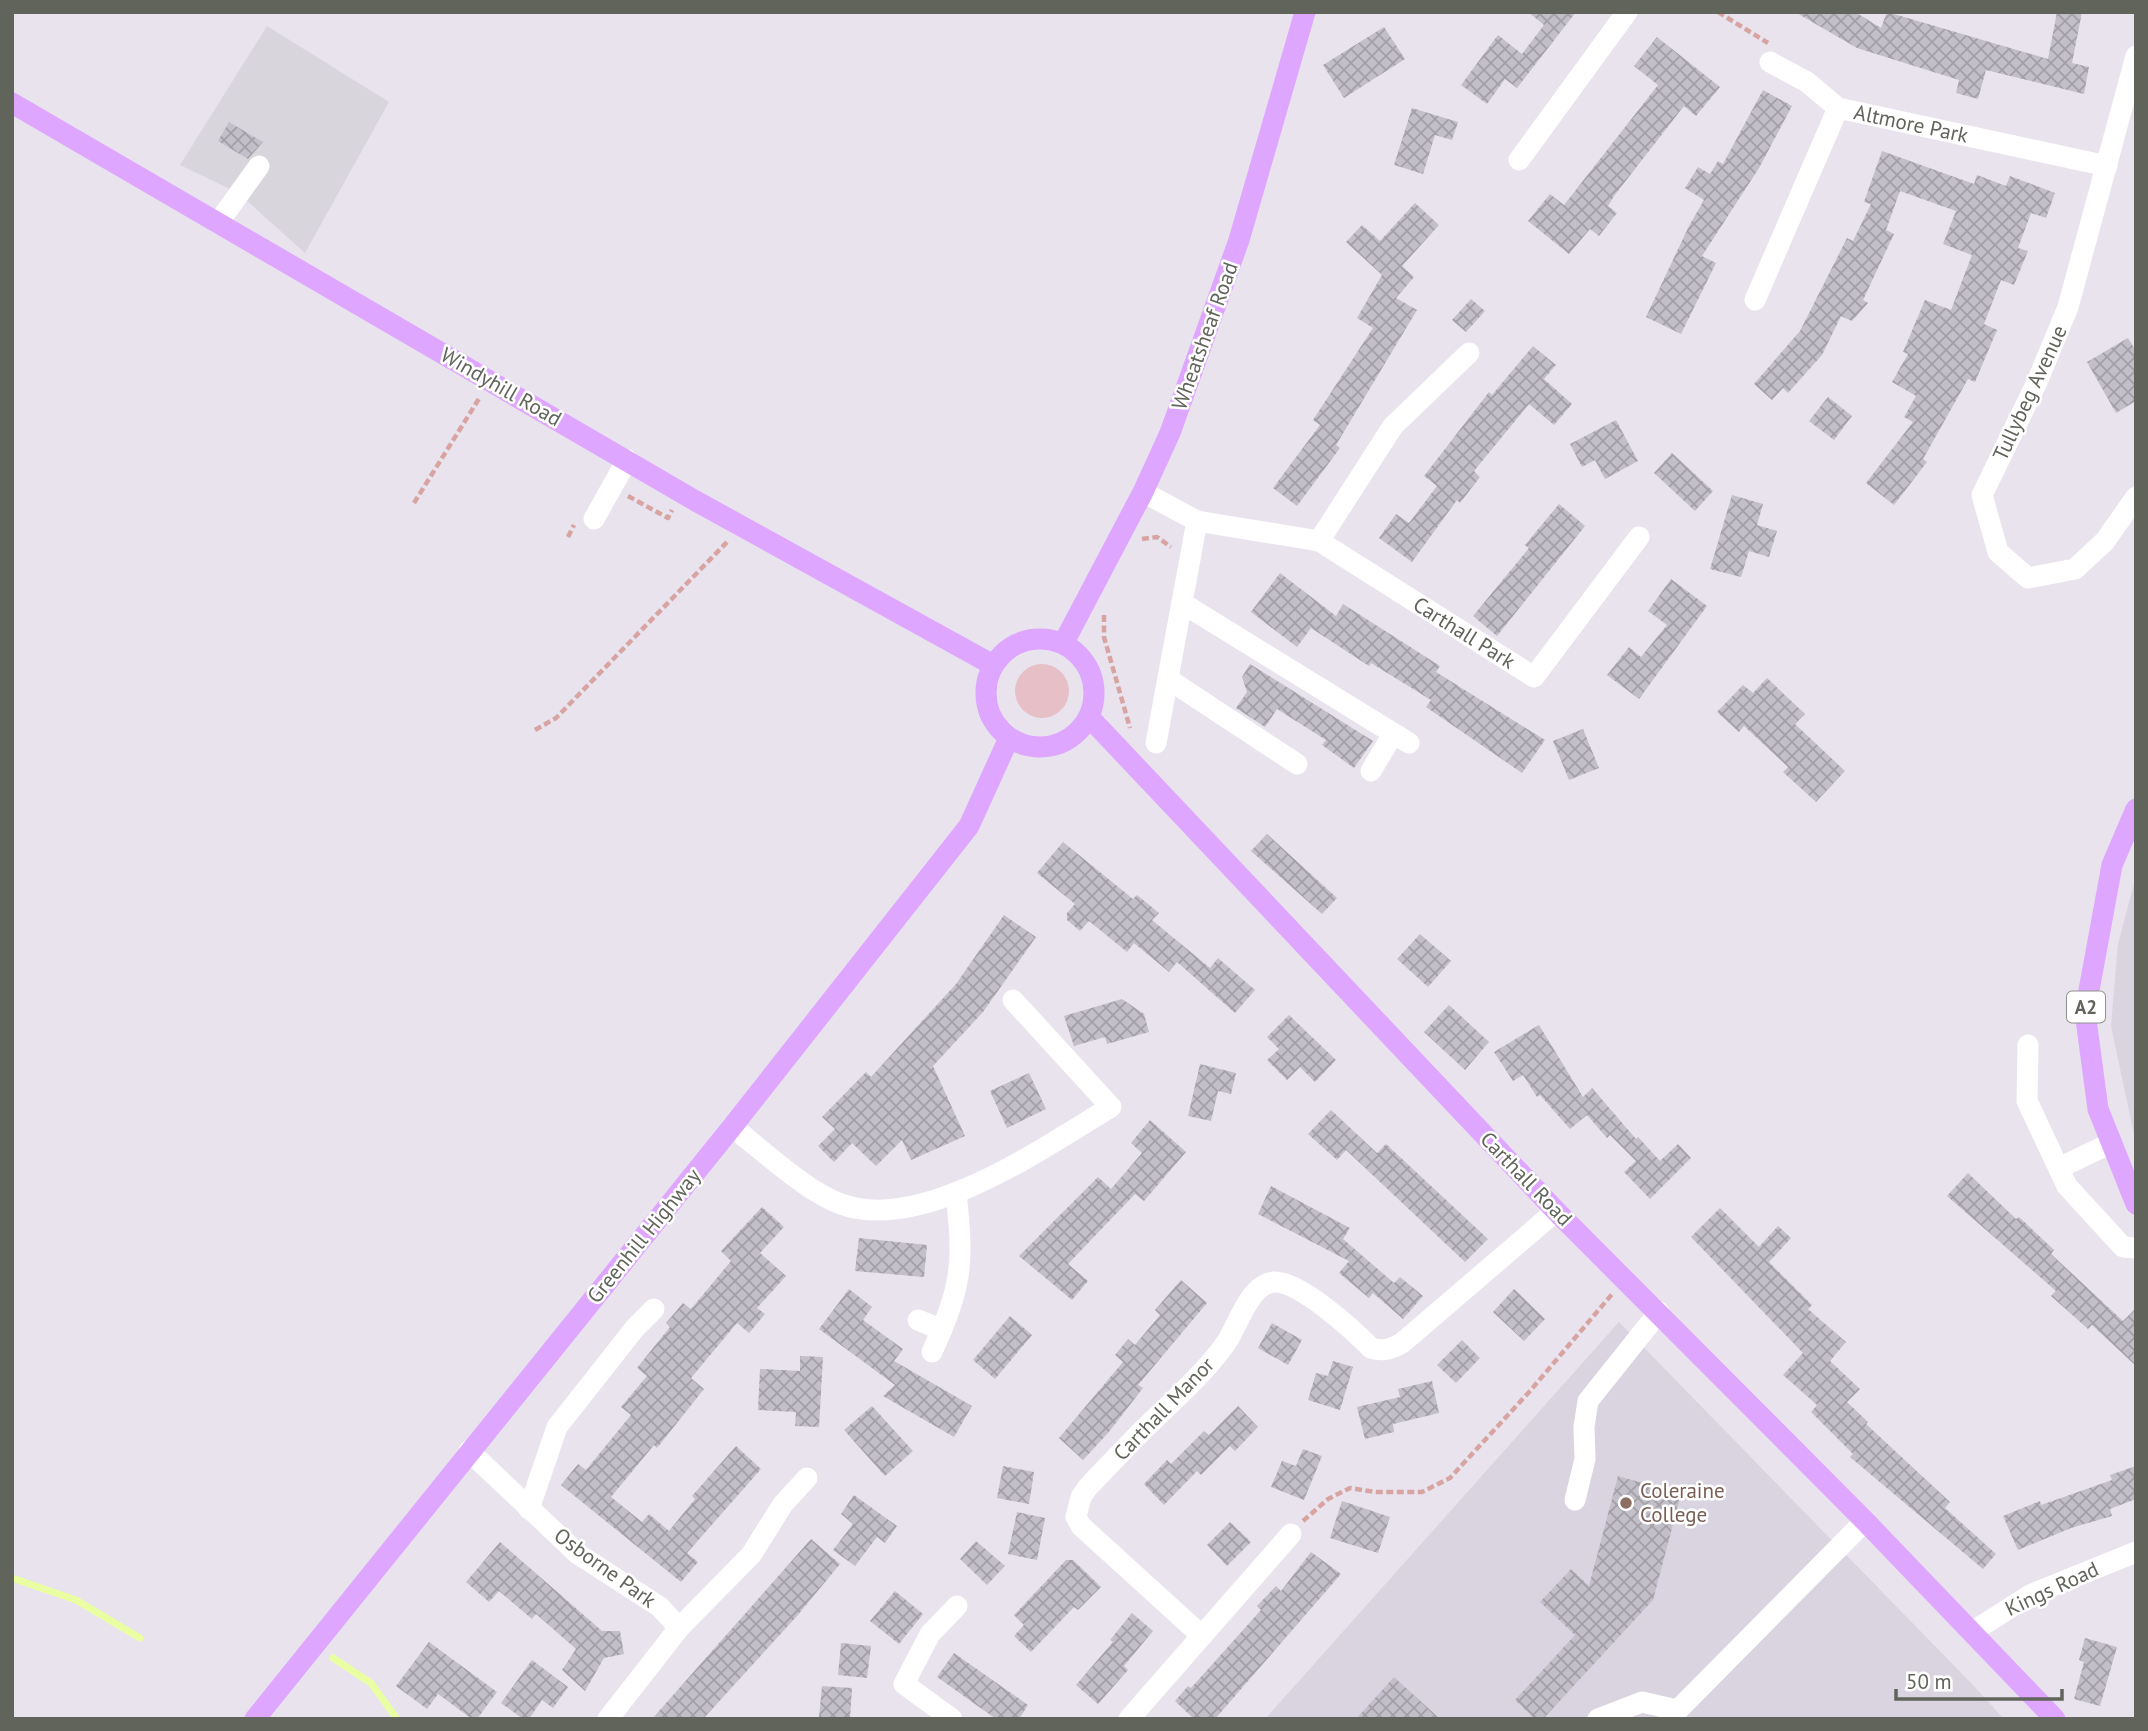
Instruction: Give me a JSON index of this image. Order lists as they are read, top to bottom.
{
  "streets": {
    "main road": [
      "Wheatsheaf Road",
      "Windyhill Road",
      "A2",
      "Carthall Road",
      "Greenhill Highway"
    ],
    "street": [
      "Altmore Park",
      "Tullybeg Avenue",
      "Carthall Park",
      "Carthall Manor",
      "Osborne Park",
      "Kings Road"
    ]
  },
  "crossings": [
    ["Altmore Park", "Tullybeg Avenue"],
    ["Wheatsheaf Road", "Windyhill Road"],
    ["Wheatsheaf Road", "Carthall Park"],
    ["Wheatsheaf Road", "Carthall Road"],
    ["Wheatsheaf Road", "Greenhill Highway"],
    ["Windyhill Road", "Carthall Road"],
    ["Windyhill Road", "Greenhill Highway"],
    ["Carthall Road", "Greenhill Highway"],
    ["Carthall Road", "Carthall Manor"],
    ["Carthall Road", "Kings Road"],
    ["Greenhill Highway", "Osborne Park"]
  ],
  "places": ["Coleraine College"],
  "scale_bar": "50 m"
}
